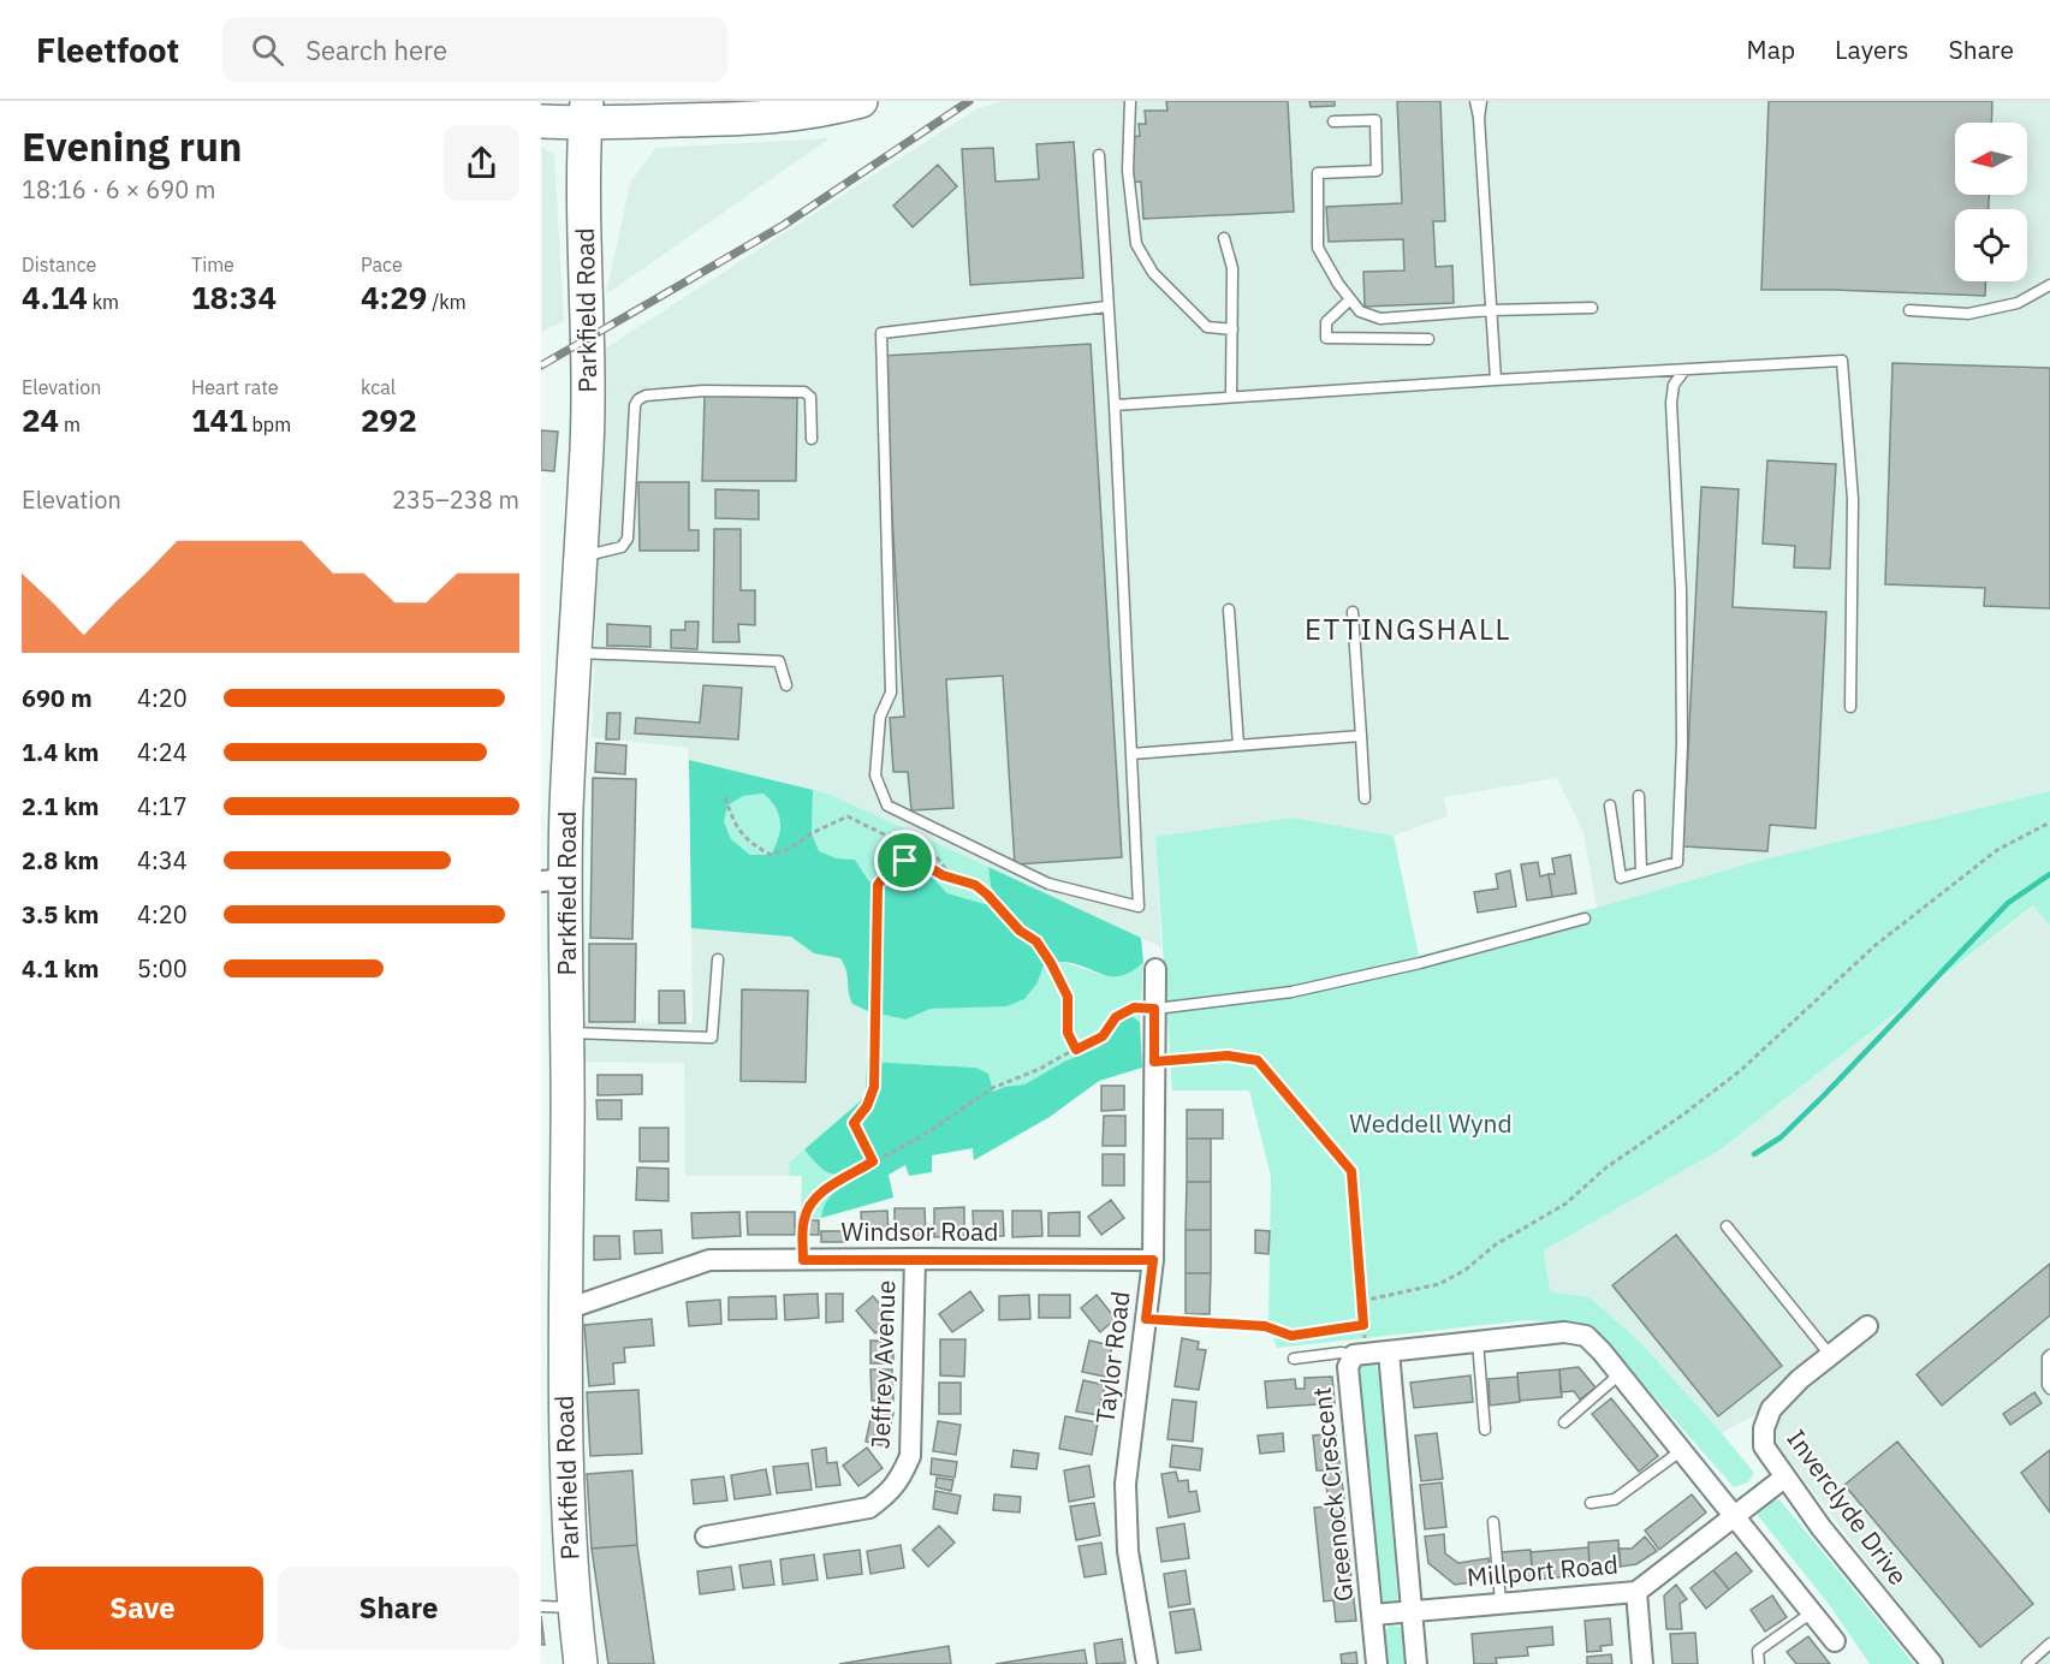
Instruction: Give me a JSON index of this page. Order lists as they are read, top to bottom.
{
  "streets": {
    "main road": ["Parkfield Road"],
    "street": [
      "Windsor Road",
      "Taylor Road",
      "Jeffrey Avenue",
      "Greenock Crescent",
      "Inverclyde Drive",
      "Millport Road"
    ]
  },
  "crossings": [
    ["Parkfield Road", "Windsor Road"],
    ["Windsor Road", "Taylor Road"],
    ["Windsor Road", "Jeffrey Avenue"],
    ["Greenock Crescent", "Millport Road"],
    ["Inverclyde Drive", "Millport Road"]
  ],
  "districts": ["ETTINGSHALL"],
  "parks": ["Weddell Wynd"],
  "north": "left",
  "page": {
    "header": "Fleetfoot",
    "search": "Search here",
    "nav": ["Map", "Layers", "Share"],
    "heading": ["Evening run", "18:16 · 6 × 690 m"],
    "stats": [
      ["Distance", "4.14 km"],
      ["Time", "18:34"],
      ["Pace", "4:29 /km"],
      ["Elevation", "24 m"],
      ["Heart rate", "141 bpm"],
      ["kcal", "292"]
    ],
    "chart": ["Elevation", "235–238 m"],
    "list": [
      {
        "name": "690 m",
        "note": "4:20"
      },
      {
        "name": "1.4 km",
        "note": "4:24"
      },
      {
        "name": "2.1 km",
        "note": "4:17"
      },
      {
        "name": "2.8 km",
        "note": "4:34"
      },
      {
        "name": "3.5 km",
        "note": "4:20"
      },
      {
        "name": "4.1 km",
        "note": "5:00"
      }
    ],
    "buttons": ["Save", "Share"]
  }
}
